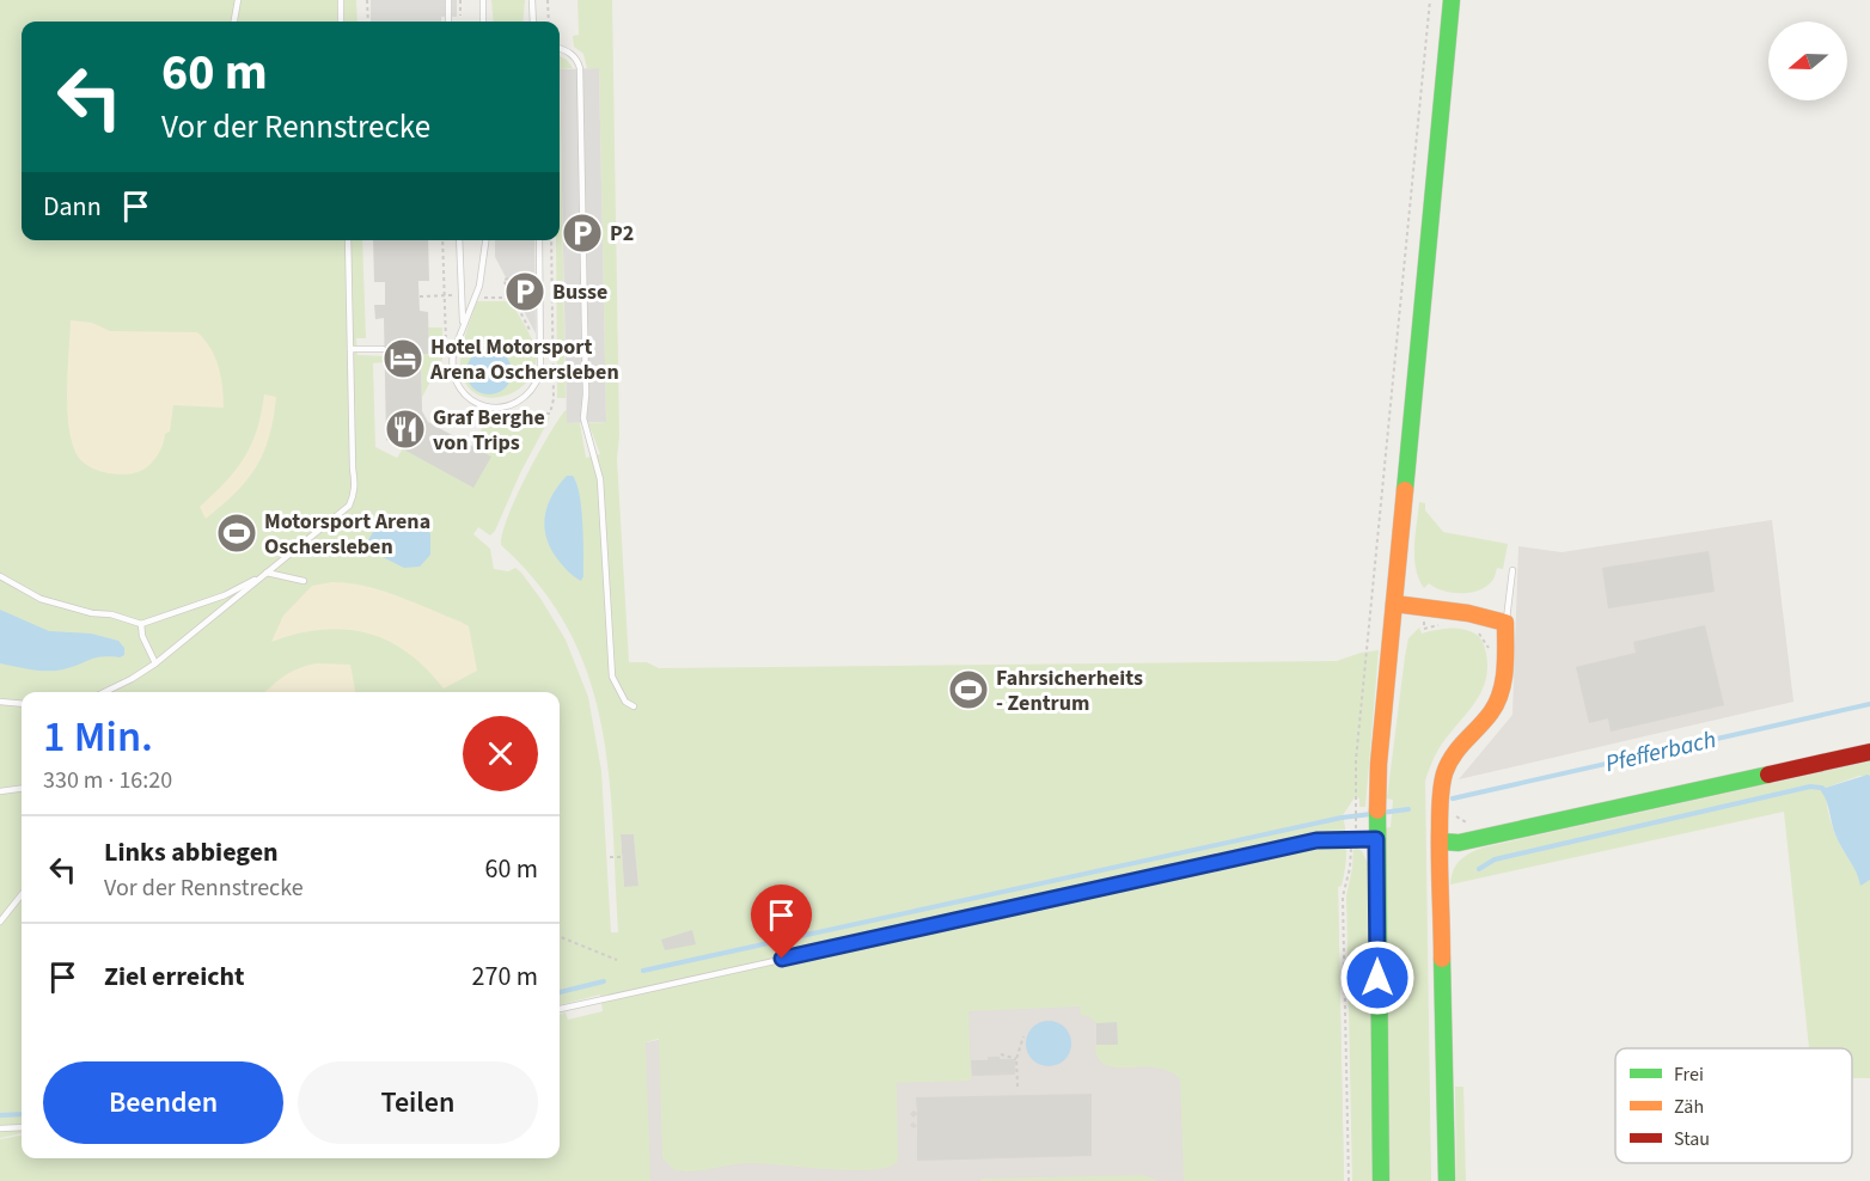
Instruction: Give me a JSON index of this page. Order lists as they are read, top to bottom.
{
  "water": ["Pfefferbach"],
  "places": {
    "parking": ["P2", "Busse"],
    "hotel": ["Hotel Motorsport Arena Oschersleben"],
    "restaurant": ["Graf Berghe von Trips"],
    "sports": ["Motorsport Arena Oschersleben", "Fahrsicherheits - Zentrum"]
  },
  "legend": ["Frei", "Zäh", "Stau"],
  "north": "left",
  "page": {
    "turn": ["60 m", "Vor der Rennstrecke"],
    "then": "Dann",
    "heading": ["1 Min.", "330 m · 16:20"],
    "list": [
      {
        "name": "Links abbiegen",
        "note": "Vor der Rennstrecke",
        "value": "60 m"
      },
      {
        "name": "Ziel erreicht",
        "value": "270 m"
      }
    ],
    "buttons": ["Beenden", "Teilen"]
  }
}
